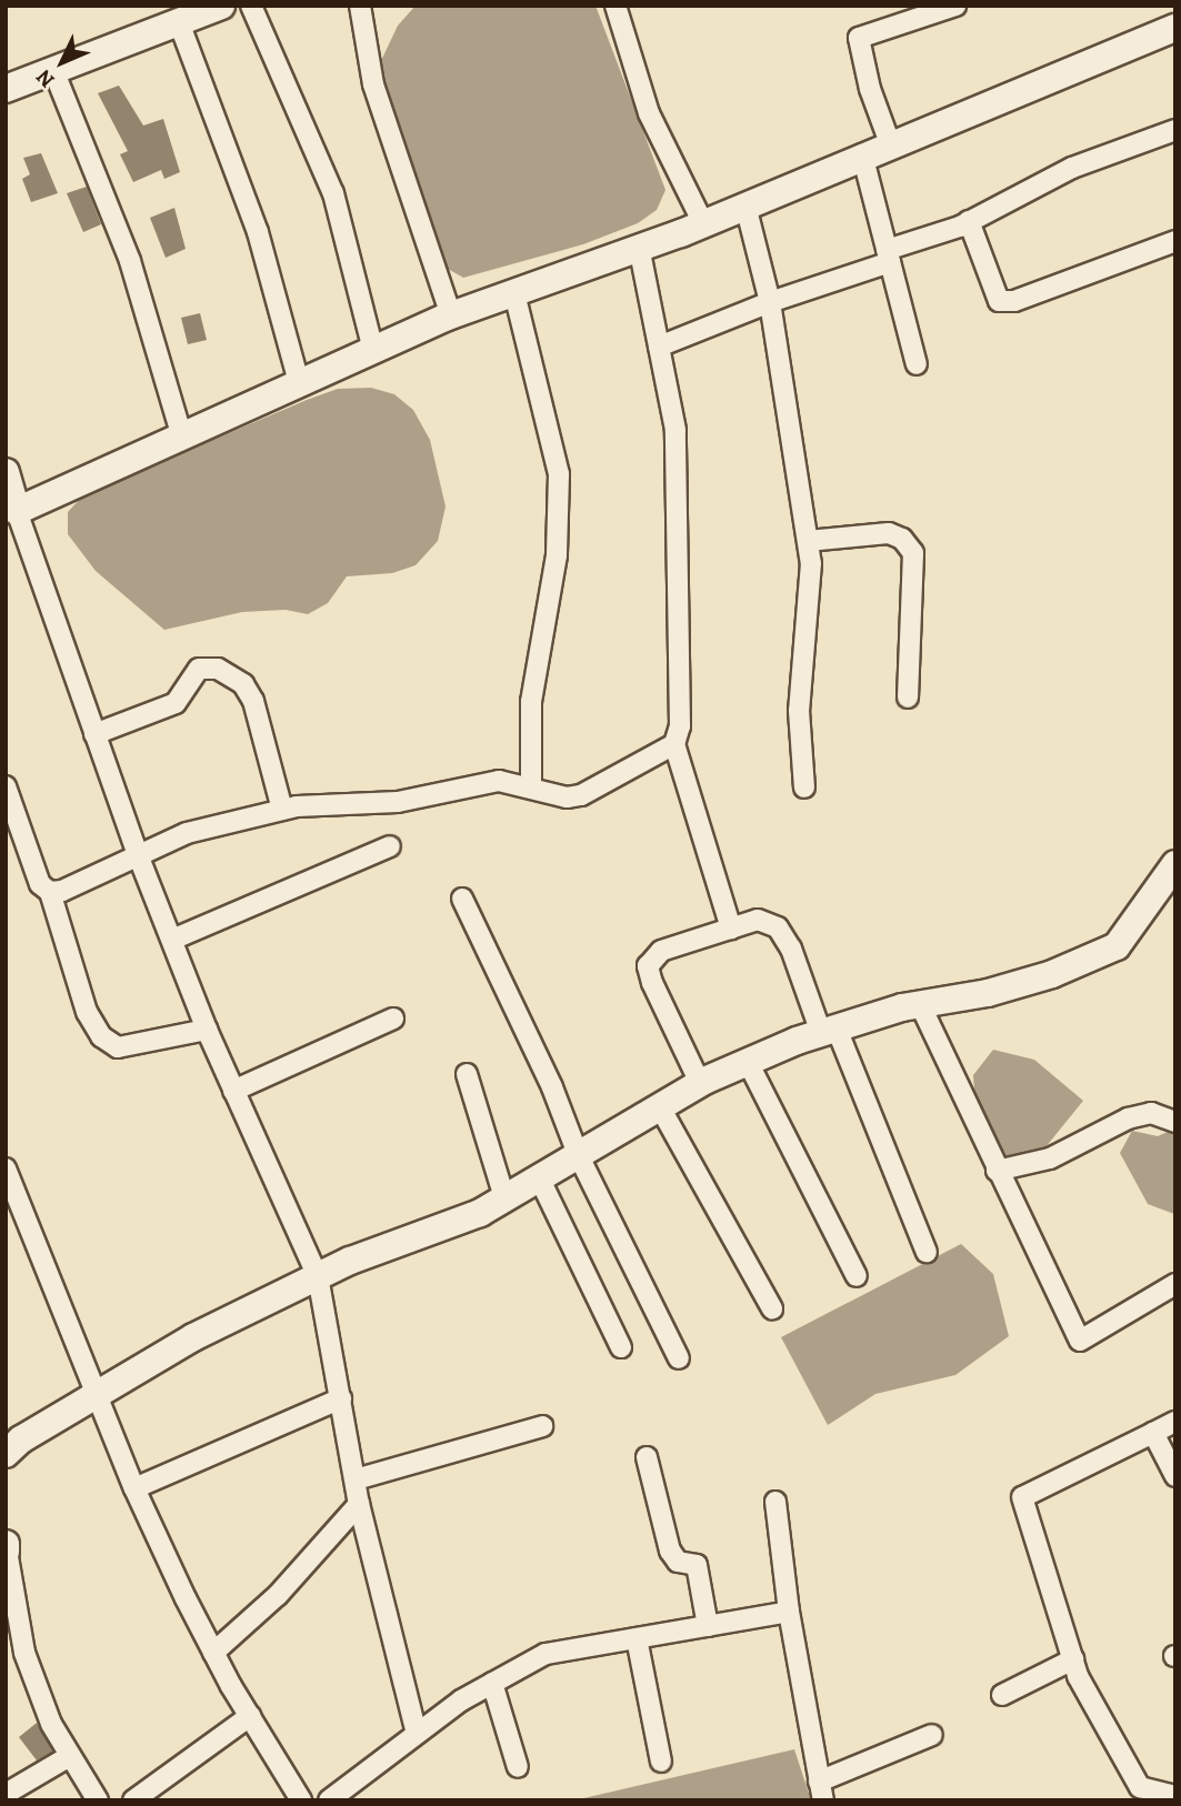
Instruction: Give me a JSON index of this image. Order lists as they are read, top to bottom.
{
  "north": "bottom left"
}
